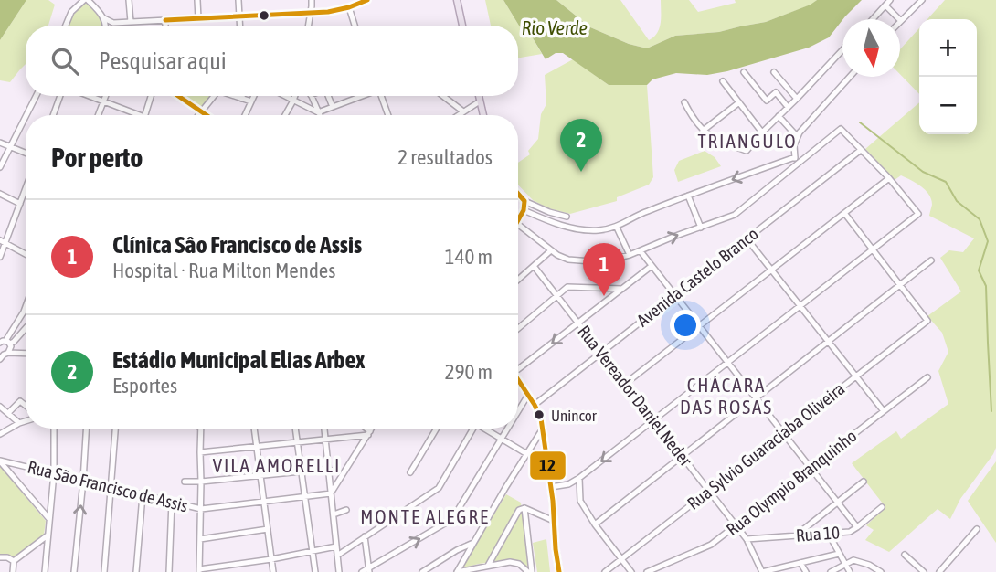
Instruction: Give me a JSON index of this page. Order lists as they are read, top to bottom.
{
  "streets": {
    "street": [
      "Avenida Castelo Branco",
      "Rua Vereador Daniel Neder",
      "Rua Sylvio Guaraciaba Oliveira",
      "Rua Olympio Branquinho",
      "Rua São Francisco de Assis",
      "Rua 10"
    ]
  },
  "crossings": [
    ["Avenida Castelo Branco", "Rua Vereador Daniel Neder"],
    ["Rua Vereador Daniel Neder", "Rua Sylvio Guaraciaba Oliveira"],
    ["Rua Vereador Daniel Neder", "Rua Olympio Branquinho"],
    ["Rua Vereador Daniel Neder", "Rua 10"]
  ],
  "districts": [
    "TRIANGULO",
    "CHÁCARA DAS ROSAS",
    "VILA AMORELLI",
    "MONTE ALEGRE"
  ],
  "water": ["Rio Verde"],
  "places": ["Unincor"],
  "lines": ["transit line 12"],
  "north": "bottom",
  "page": {
    "map_buttons": ["+", "−"],
    "search": "Pesquisar aqui",
    "heading": ["Por perto", "2 resultados"],
    "pins": ["2", "1"],
    "list": [
      {
        "mark": "1",
        "name": "Clínica Sâo Francisco de Assis",
        "note": "Hospital · Rua Milton Mendes",
        "value": "140 m"
      },
      {
        "mark": "2",
        "name": "Estádio Municipal Elias Arbex",
        "note": "Esportes",
        "value": "290 m"
      }
    ]
  }
}
